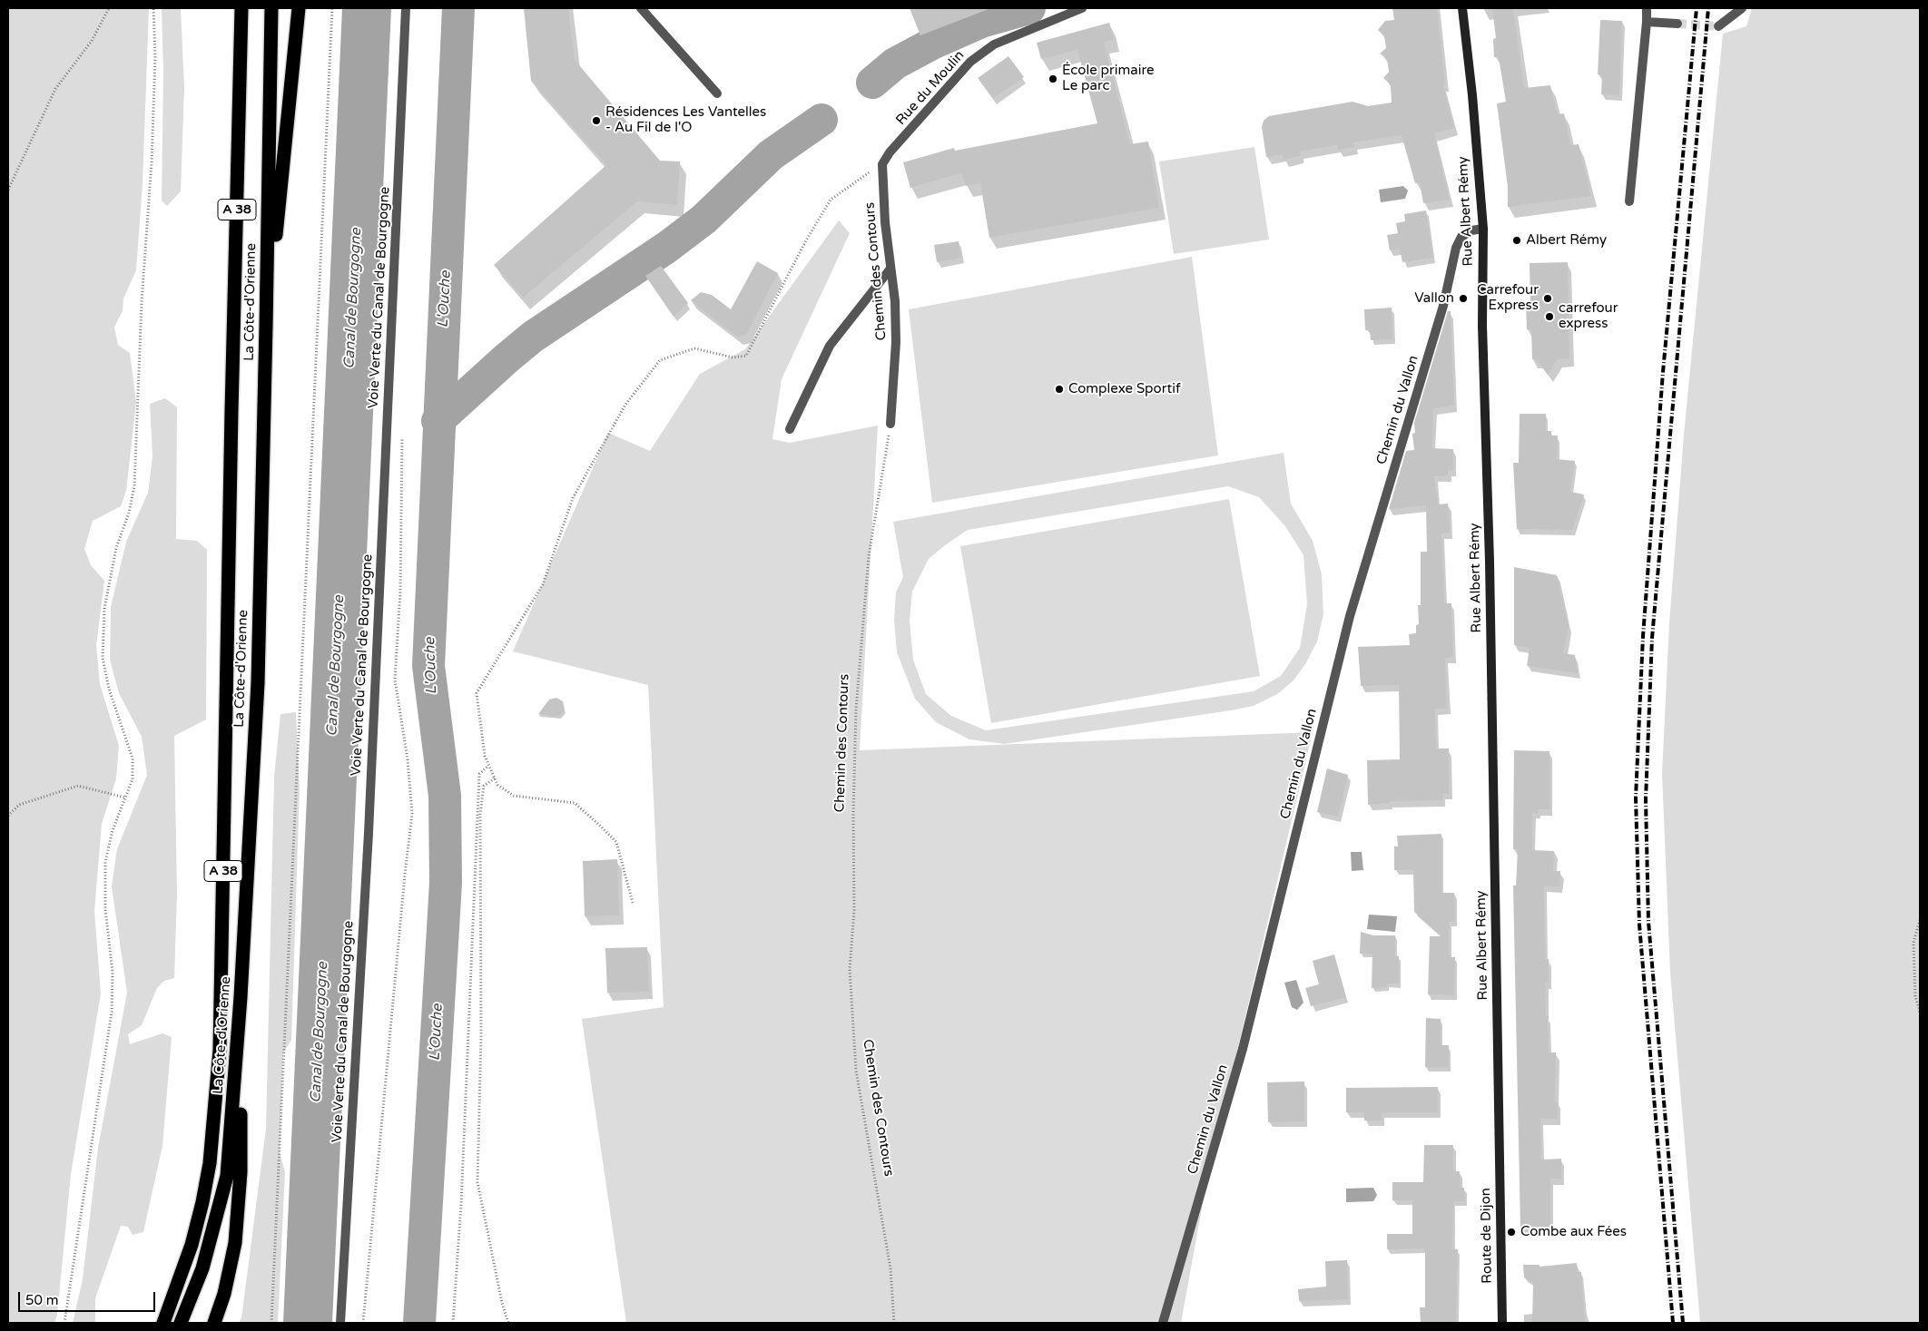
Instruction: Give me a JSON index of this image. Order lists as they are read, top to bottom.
{
  "streets": {
    "highway": ["A 38", "La Côte-d'Orienne"],
    "main road": ["Rue Albert Rémy", "Route de Dijon"],
    "street": [
      "Rue du Moulin",
      "Chemin des Contours",
      "Voie Verte du Canal de Bourgogne",
      "Chemin du Vallon"
    ]
  },
  "crossings": [
    ["Rue du Moulin", "Chemin des Contours"],
    ["Rue Albert Rémy", "Chemin du Vallon"],
    ["Rue Albert Rémy", "Route de Dijon"]
  ],
  "water": ["Canal de Bourgogne", "L'Ouche"],
  "places": [
    "École primaire Le parc",
    "Résidences Les Vantelles - Au Fil de l'O",
    "Albert Rémy",
    "Vallon",
    "Carrefour Express",
    "carrefour express",
    "Complexe Sportif",
    "Combe aux Fées"
  ],
  "scale_bar": "50 m"
}
